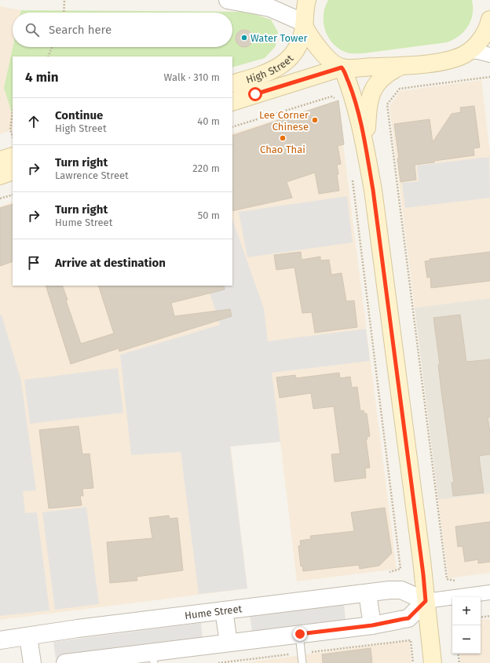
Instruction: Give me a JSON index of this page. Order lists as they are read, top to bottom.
{
  "streets": {
    "main road": ["High Street"],
    "street": ["Hume Street"]
  },
  "places": ["Water Tower", "Lee Corner Chinese", "Chao Thai"],
  "page": {
    "search": "Search here",
    "heading": ["4 min", "Walk · 310 m"],
    "list": [
      ["Continue", "High Street", "40 m"],
      ["Turn right", "Lawrence Street", "220 m"],
      ["Turn right", "Hume Street", "50 m"],
      "Arrive at destination"
    ],
    "map_buttons": ["+", "−"]
  }
}
